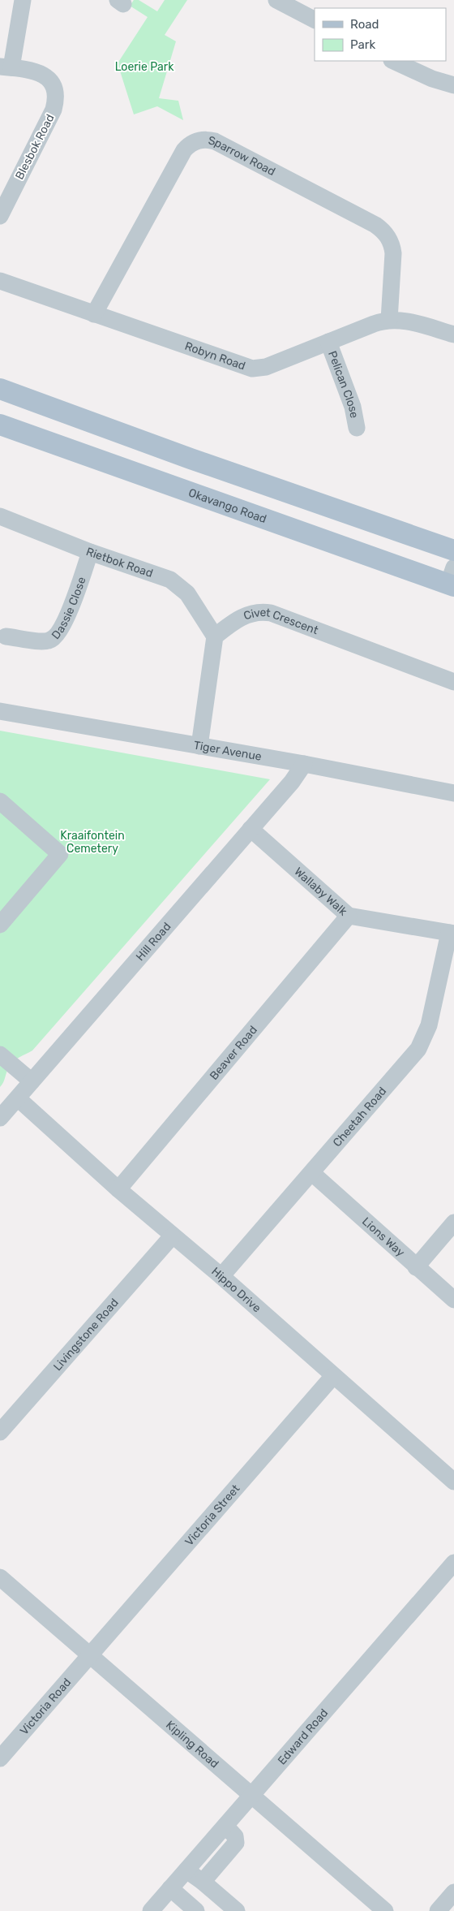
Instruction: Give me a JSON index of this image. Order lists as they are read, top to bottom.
{
  "streets": {
    "main road": ["Okavango Road"],
    "street": [
      "Blesbok Road",
      "Sparrow Road",
      "Robyn Road",
      "Pelican Close",
      "Rietbok Road",
      "Dassie Close",
      "Civet Crescent",
      "Tiger Avenue",
      "Wallaby Walk",
      "Hill Road",
      "Beaver Road",
      "Cheetah Road",
      "Lions Way",
      "Hippo Drive",
      "Livingstone Road",
      "Victoria Street",
      "Victoria Road",
      "Edward Road",
      "Kipling Road"
    ]
  },
  "crossings": [
    ["Sparrow Road", "Robyn Road"],
    ["Robyn Road", "Pelican Close"],
    ["Rietbok Road", "Dassie Close"],
    ["Rietbok Road", "Civet Crescent"],
    ["Tiger Avenue", "Hill Road"],
    ["Wallaby Walk", "Hill Road"],
    ["Wallaby Walk", "Beaver Road"],
    ["Wallaby Walk", "Cheetah Road"],
    ["Hill Road", "Hippo Drive"],
    ["Beaver Road", "Hippo Drive"],
    ["Cheetah Road", "Lions Way"],
    ["Cheetah Road", "Hippo Drive"],
    ["Hippo Drive", "Livingstone Road"],
    ["Hippo Drive", "Victoria Street"],
    ["Victoria Street", "Victoria Road"],
    ["Victoria Street", "Kipling Road"],
    ["Victoria Road", "Kipling Road"],
    ["Edward Road", "Kipling Road"]
  ],
  "parks": ["Loerie Park", "Kraaifontein Cemetery"],
  "legend": ["Road", "Park"]
}
